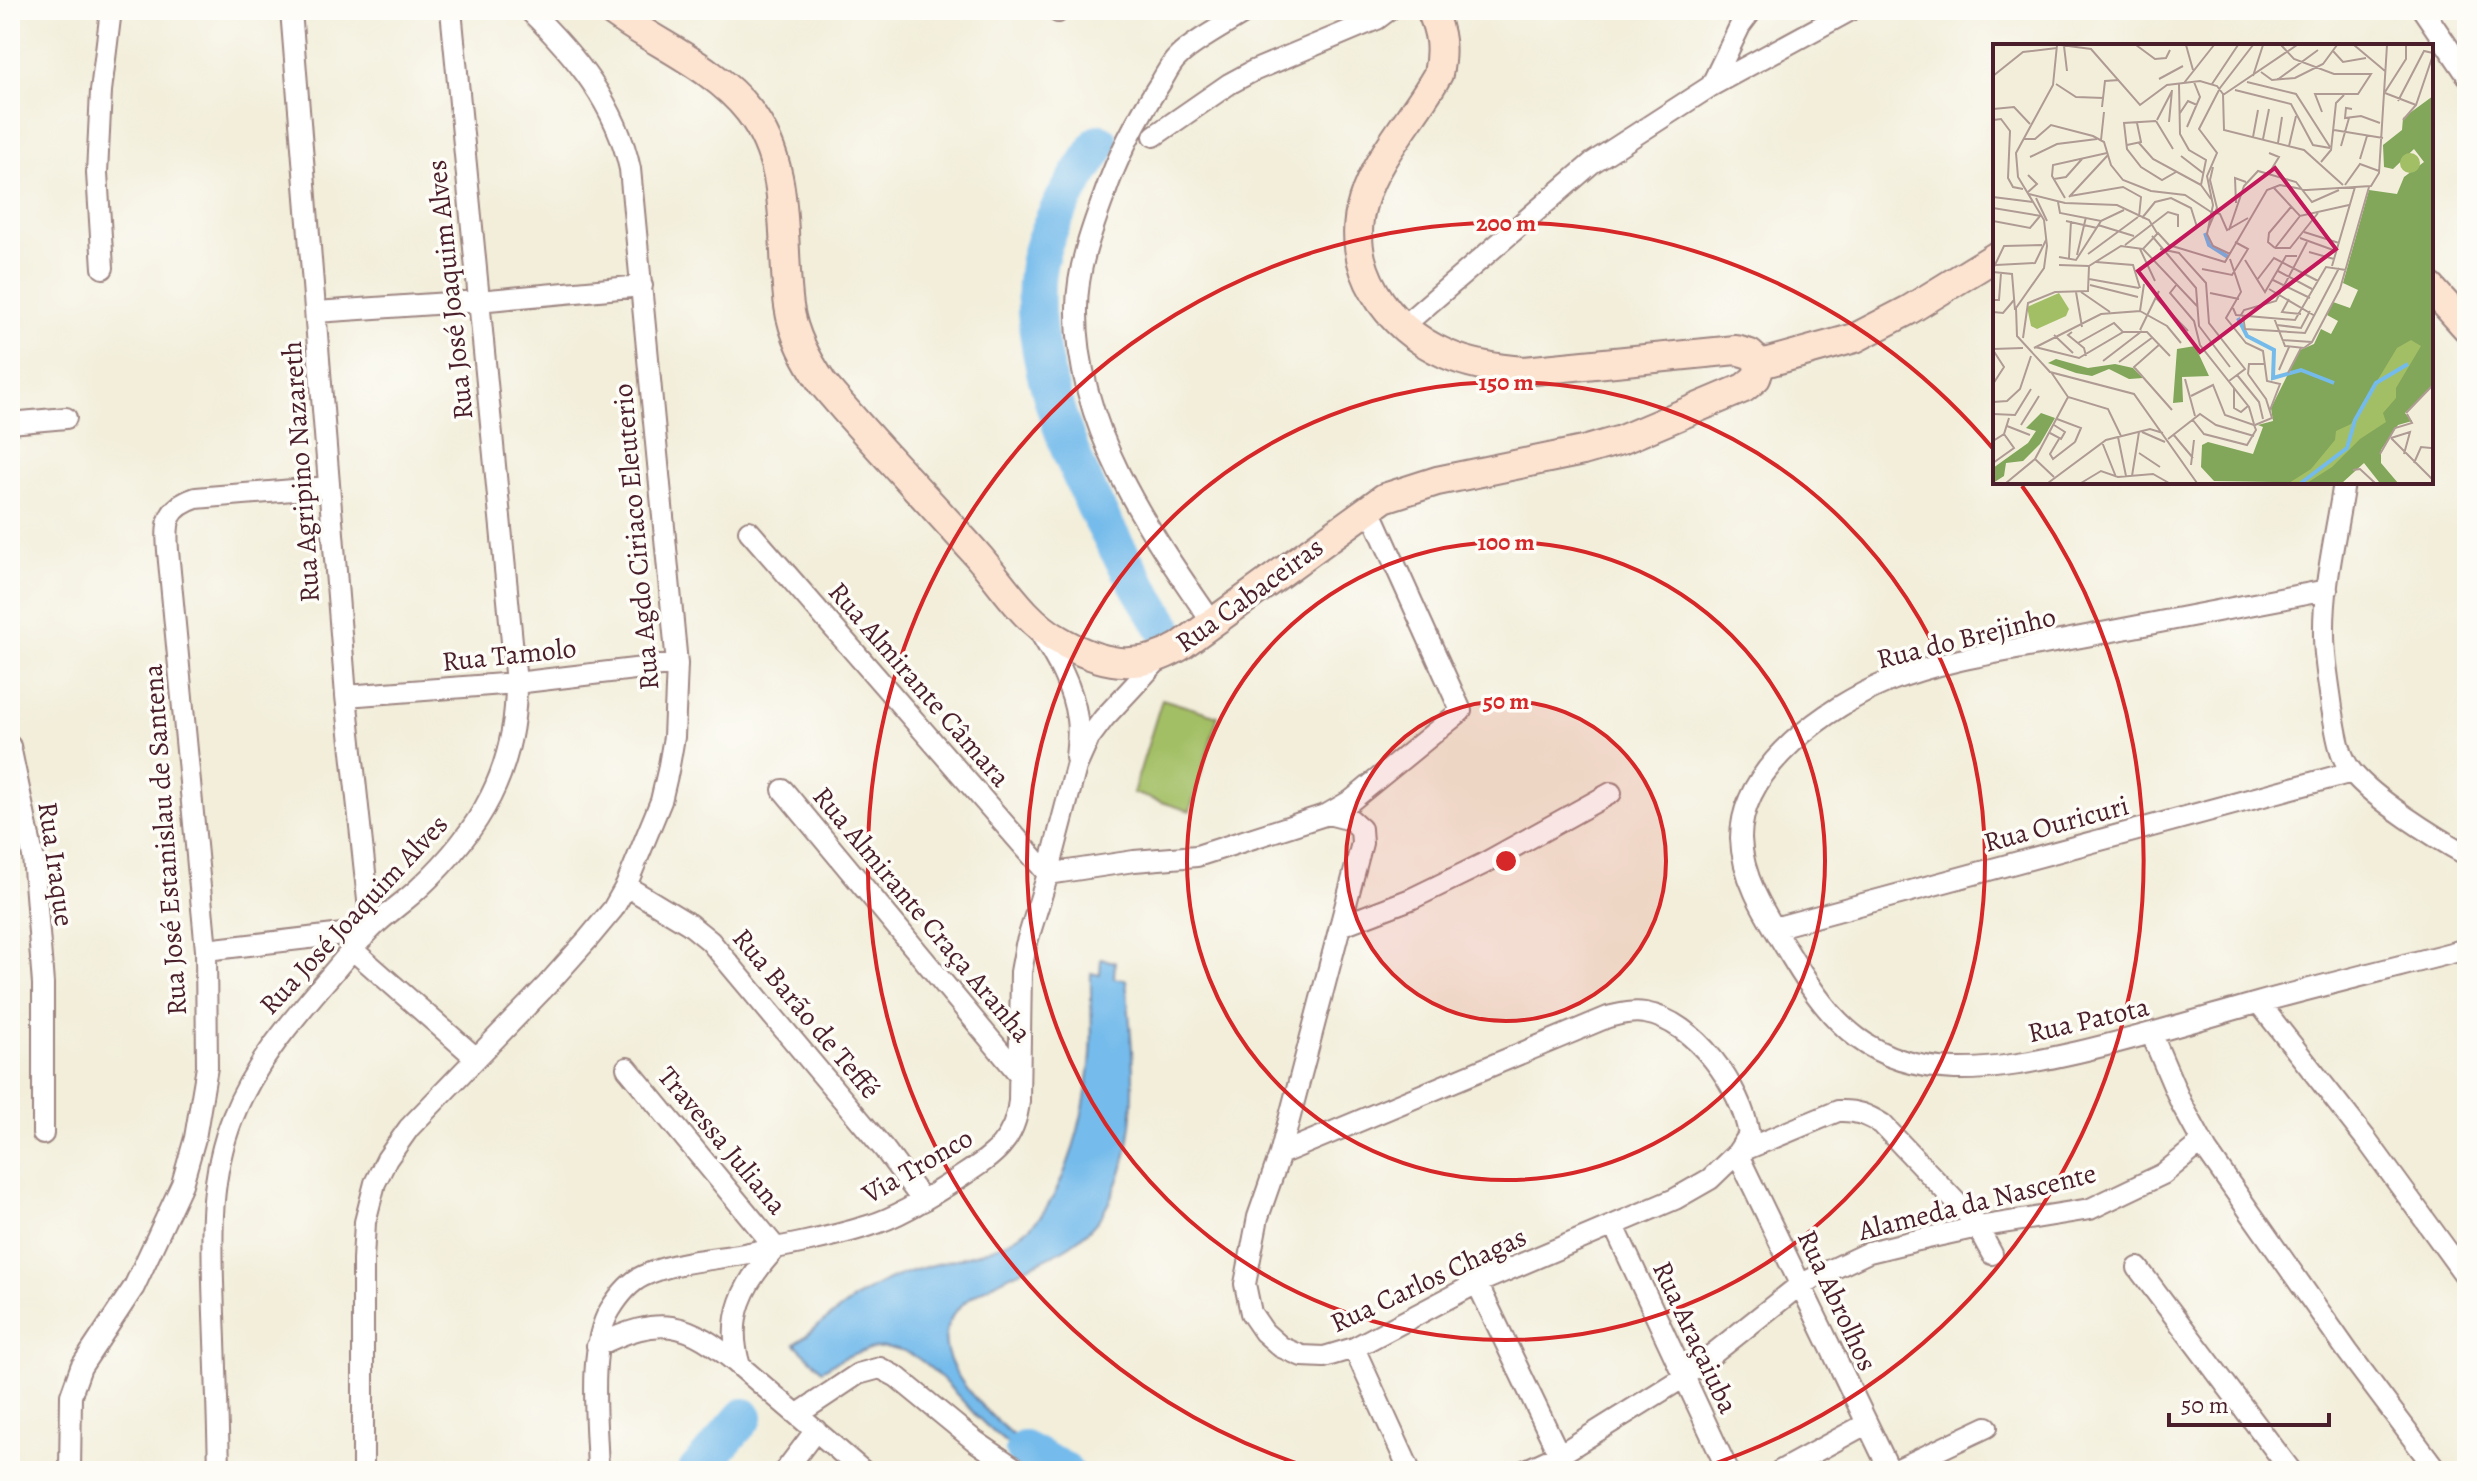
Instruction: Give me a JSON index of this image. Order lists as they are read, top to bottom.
{
  "streets": {
    "main road": ["Rua Cabaceiras"],
    "street": [
      "Rua José Joaquim Alves",
      "Rua Agripino Nazareth",
      "Rua Agdo Ciriaco Eleuterio",
      "Rua do Brejinho",
      "Rua Tamolo",
      "Rua Almirante Câmara",
      "Rua Ouricuri",
      "Rua José Estanislau de Santena",
      "Rua Iraque",
      "Rua Almirante Craça Aranha",
      "Rua Barão de Teffé",
      "Rua Patota",
      "Travessa Juliana",
      "Via Tronco",
      "Alameda da Nascente",
      "Rua Carlos Chagas",
      "Rua Abrolhos",
      "Rua Araçaiuba"
    ]
  },
  "crossings": [
    ["Rua José Joaquim Alves", "Rua Agripino Nazareth"],
    ["Rua José Joaquim Alves", "Rua Tamolo"],
    ["Rua Agripino Nazareth", "Rua Tamolo"],
    ["Rua Agripino Nazareth", "Rua José Estanislau de Santena"],
    ["Rua Agdo Ciriaco Eleuterio", "Rua Tamolo"],
    ["Rua Agdo Ciriaco Eleuterio", "Rua Barão de Teffé"],
    ["Rua Cabaceiras", "Via Tronco"],
    ["Rua do Brejinho", "Rua Ouricuri"],
    ["Rua do Brejinho", "Rua Patota"],
    ["Rua Almirante Câmara", "Via Tronco"],
    ["Rua Ouricuri", "Rua Patota"],
    ["Rua Almirante Craça Aranha", "Via Tronco"],
    ["Rua Barão de Teffé", "Via Tronco"],
    ["Travessa Juliana", "Via Tronco"],
    ["Alameda da Nascente", "Rua Carlos Chagas"],
    ["Alameda da Nascente", "Rua Abrolhos"],
    ["Alameda da Nascente", "Rua Araçaiuba"],
    ["Rua Carlos Chagas", "Rua Abrolhos"],
    ["Rua Carlos Chagas", "Rua Araçaiuba"]
  ],
  "scale_bar": "50 m",
  "rings": [
    "200 m",
    "150 m",
    "100 m",
    "50 m"
  ]
}
